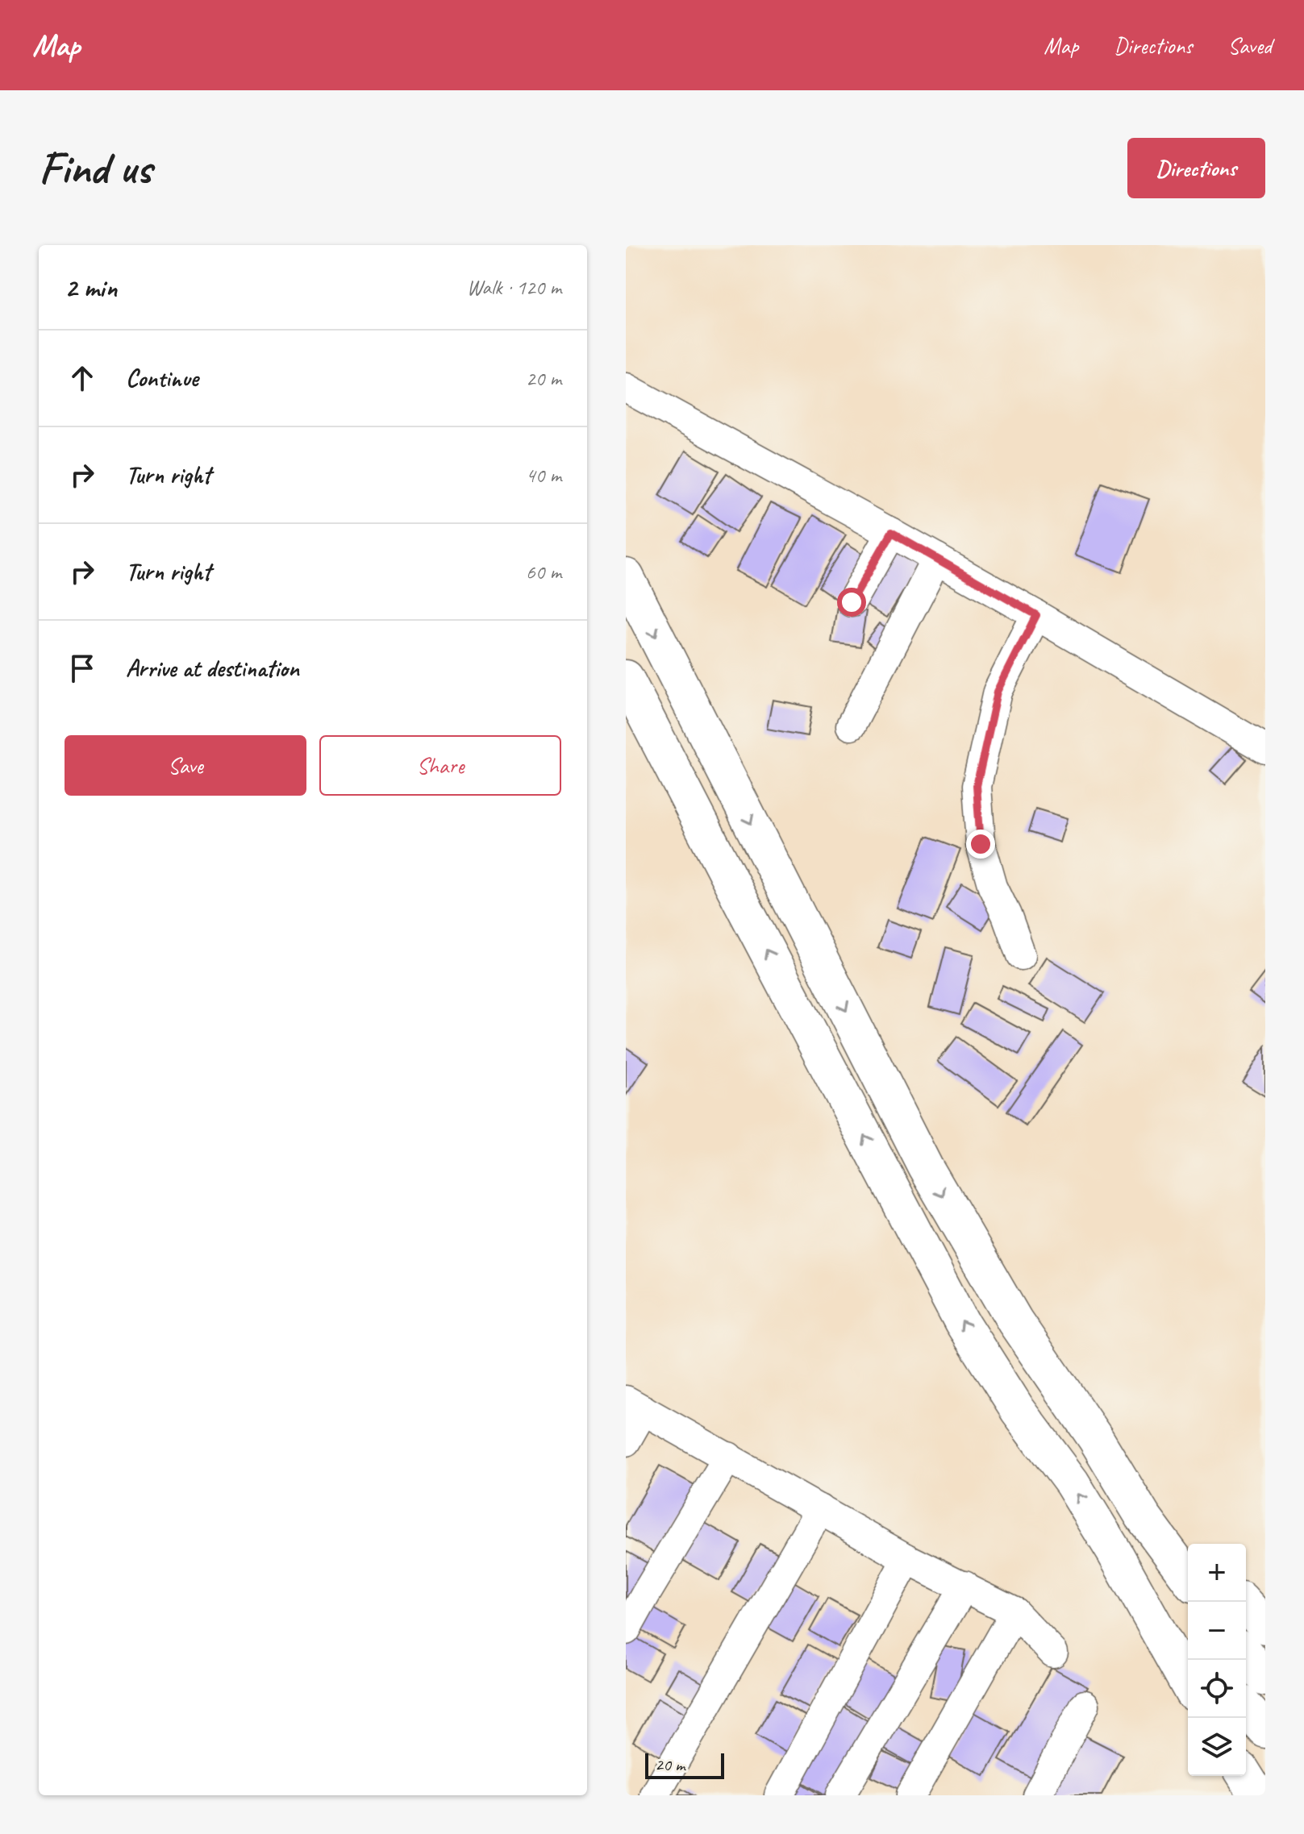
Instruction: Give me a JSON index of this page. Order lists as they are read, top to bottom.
{
  "scale_bar": "20 m",
  "page": {
    "header": "Map",
    "nav": ["Map", "Directions", "Saved"],
    "buttons": [
      "Directions",
      ["Save", "Share"]
    ],
    "title": "Find us",
    "heading": ["2 min", "Walk · 120 m"],
    "list": [
      ["Continue", "20 m"],
      ["Turn right", "40 m"],
      ["Turn right", "60 m"],
      "Arrive at destination"
    ],
    "map_buttons": ["+", "−"],
    "scale": "20 m"
  }
}
